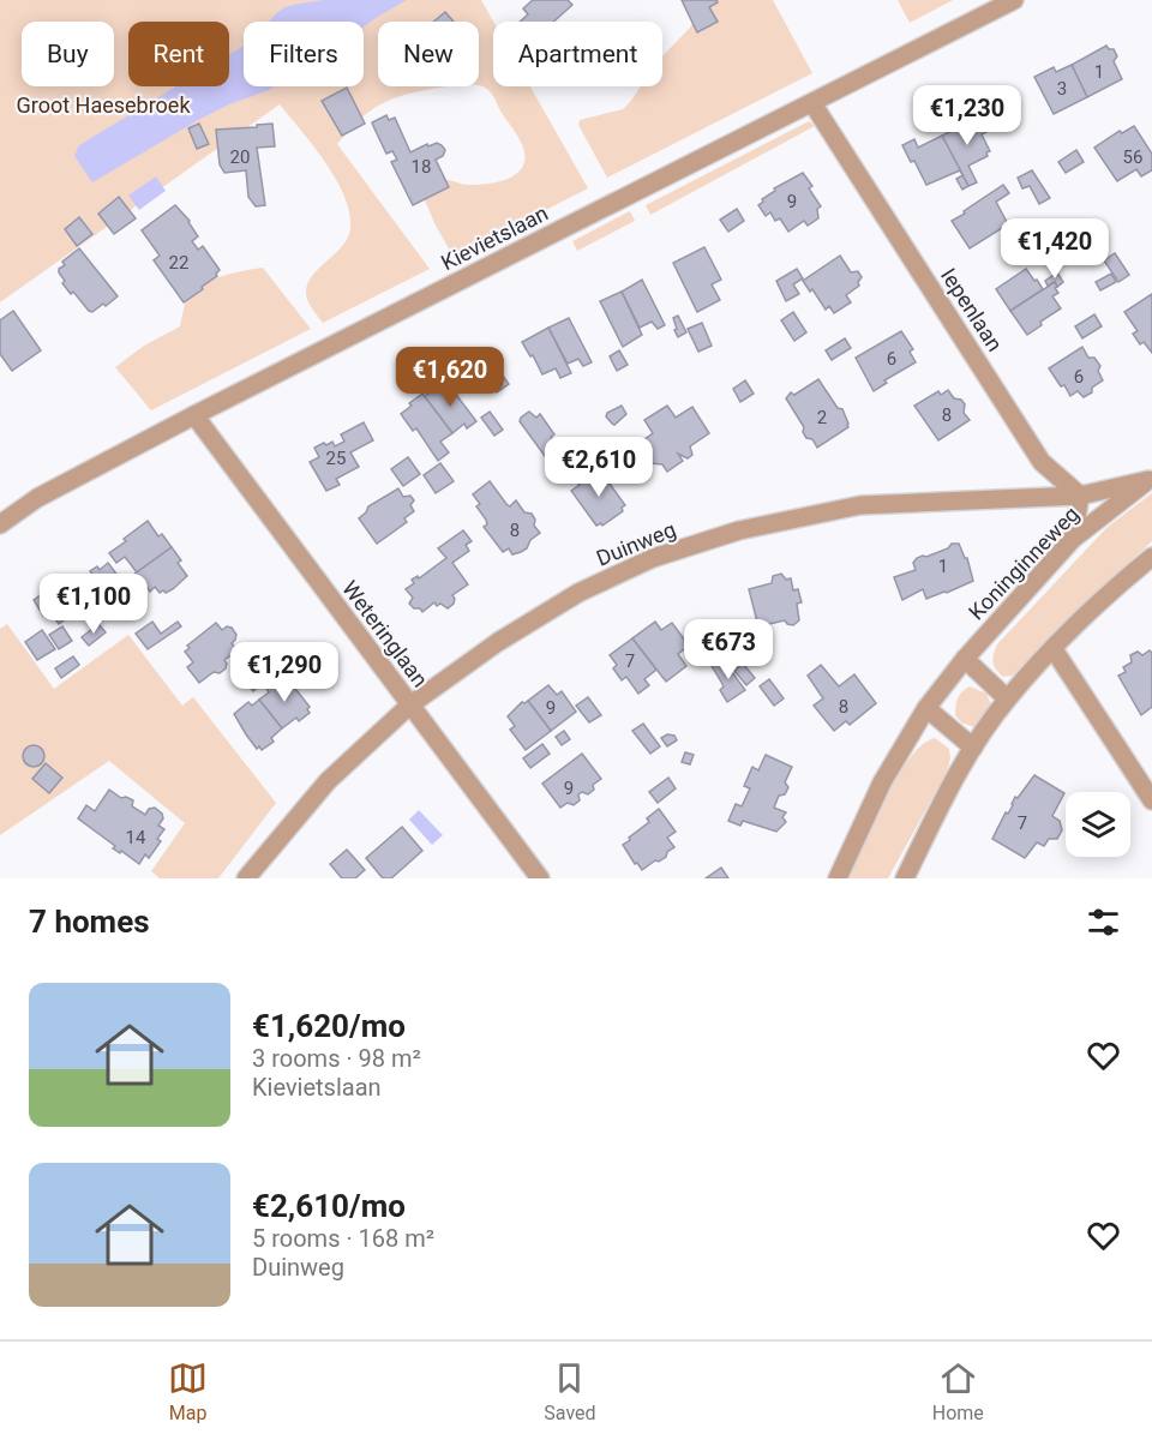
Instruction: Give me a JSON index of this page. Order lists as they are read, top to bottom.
{
  "streets": {
    "street": [
      "Kievietslaan",
      "Iepenlaan",
      "Duinweg",
      "Koninginneweg",
      "Weteringlaan"
    ]
  },
  "crossings": [
    ["Kievietslaan", "Iepenlaan"],
    ["Kievietslaan", "Weteringlaan"],
    ["Iepenlaan", "Duinweg"],
    ["Duinweg", "Koninginneweg"],
    ["Duinweg", "Weteringlaan"]
  ],
  "parks": ["Groot Haesebroek"],
  "house_numbers": [
    "1",
    "3",
    "20",
    "56",
    "18",
    "9",
    "22",
    "6",
    "6",
    "8",
    "2",
    "25",
    "8",
    "1",
    "7",
    "8",
    "9",
    "9",
    "7",
    "14"
  ],
  "page": {
    "chip": [
      "Buy",
      "Rent",
      "Filters",
      "New",
      "Apartment"
    ],
    "price": [
      "€1,230",
      "€1,420",
      "€1,620",
      "€2,610",
      "€1,100",
      "€673",
      "€1,290"
    ],
    "heading": "7 homes",
    "list": [
      {
        "name": "€1,620/mo",
        "note": "3 rooms · 98 m² · Kievietslaan"
      },
      {
        "name": "€2,610/mo",
        "note": "5 rooms · 168 m² · Duinweg"
      }
    ],
    "tabs": ["Map", "Saved", "Home"]
  }
}
